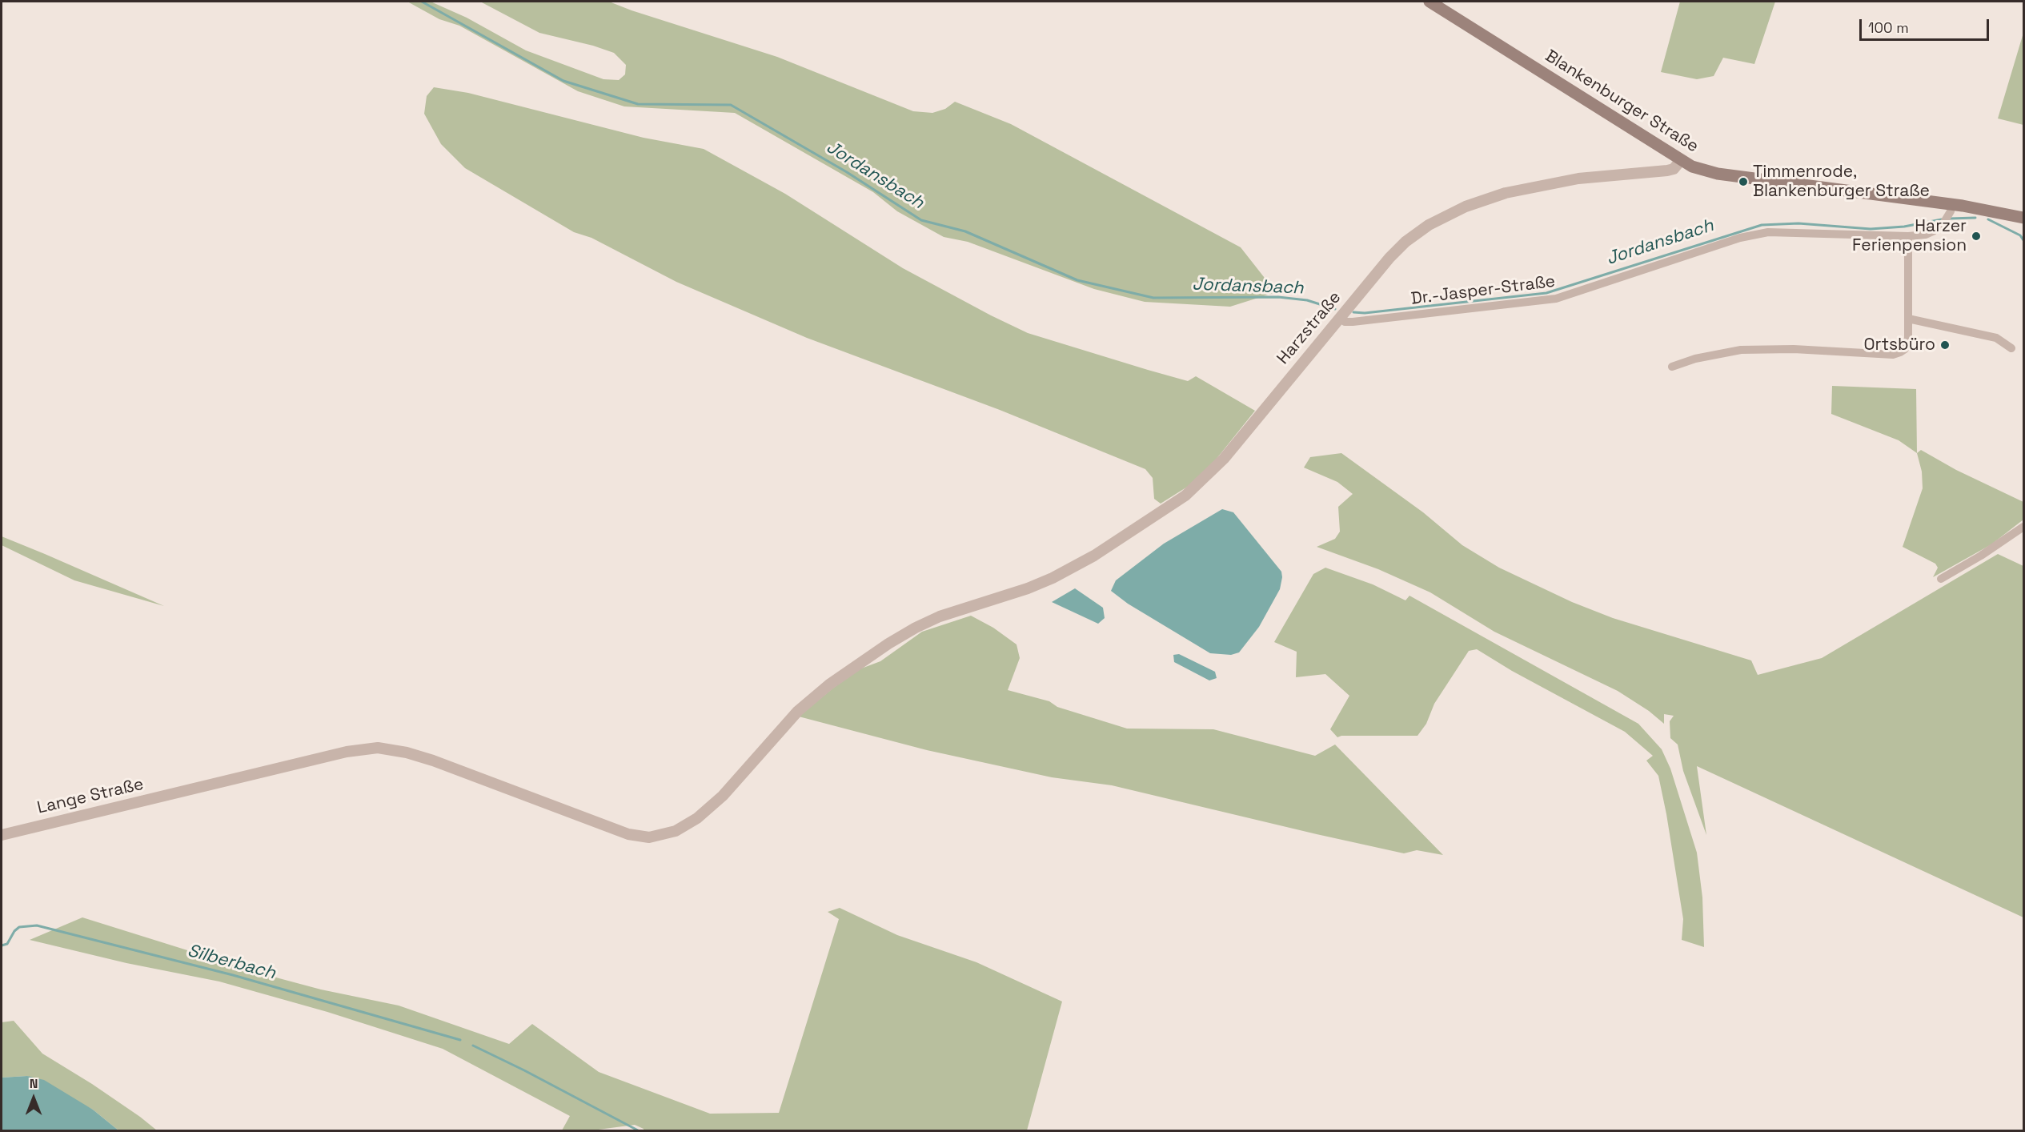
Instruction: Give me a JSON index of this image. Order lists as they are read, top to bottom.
{
  "streets": {
    "main road": ["Blankenburger Straße"],
    "street": ["Dr.-Jasper-Straße", "Harzstraße", "Lange Straße"]
  },
  "crossings": [
    ["Blankenburger Straße", "Dr.-Jasper-Straße"],
    ["Blankenburger Straße", "Harzstraße"],
    ["Dr.-Jasper-Straße", "Harzstraße"],
    ["Harzstraße", "Lange Straße"]
  ],
  "water": ["Jordansbach", "Silberbach"],
  "places": ["Timmenrode, Blankenburger Straße", "Harzer Ferienpension", "Ortsbüro"],
  "scale_bar": "100 m",
  "north": "top"
}
